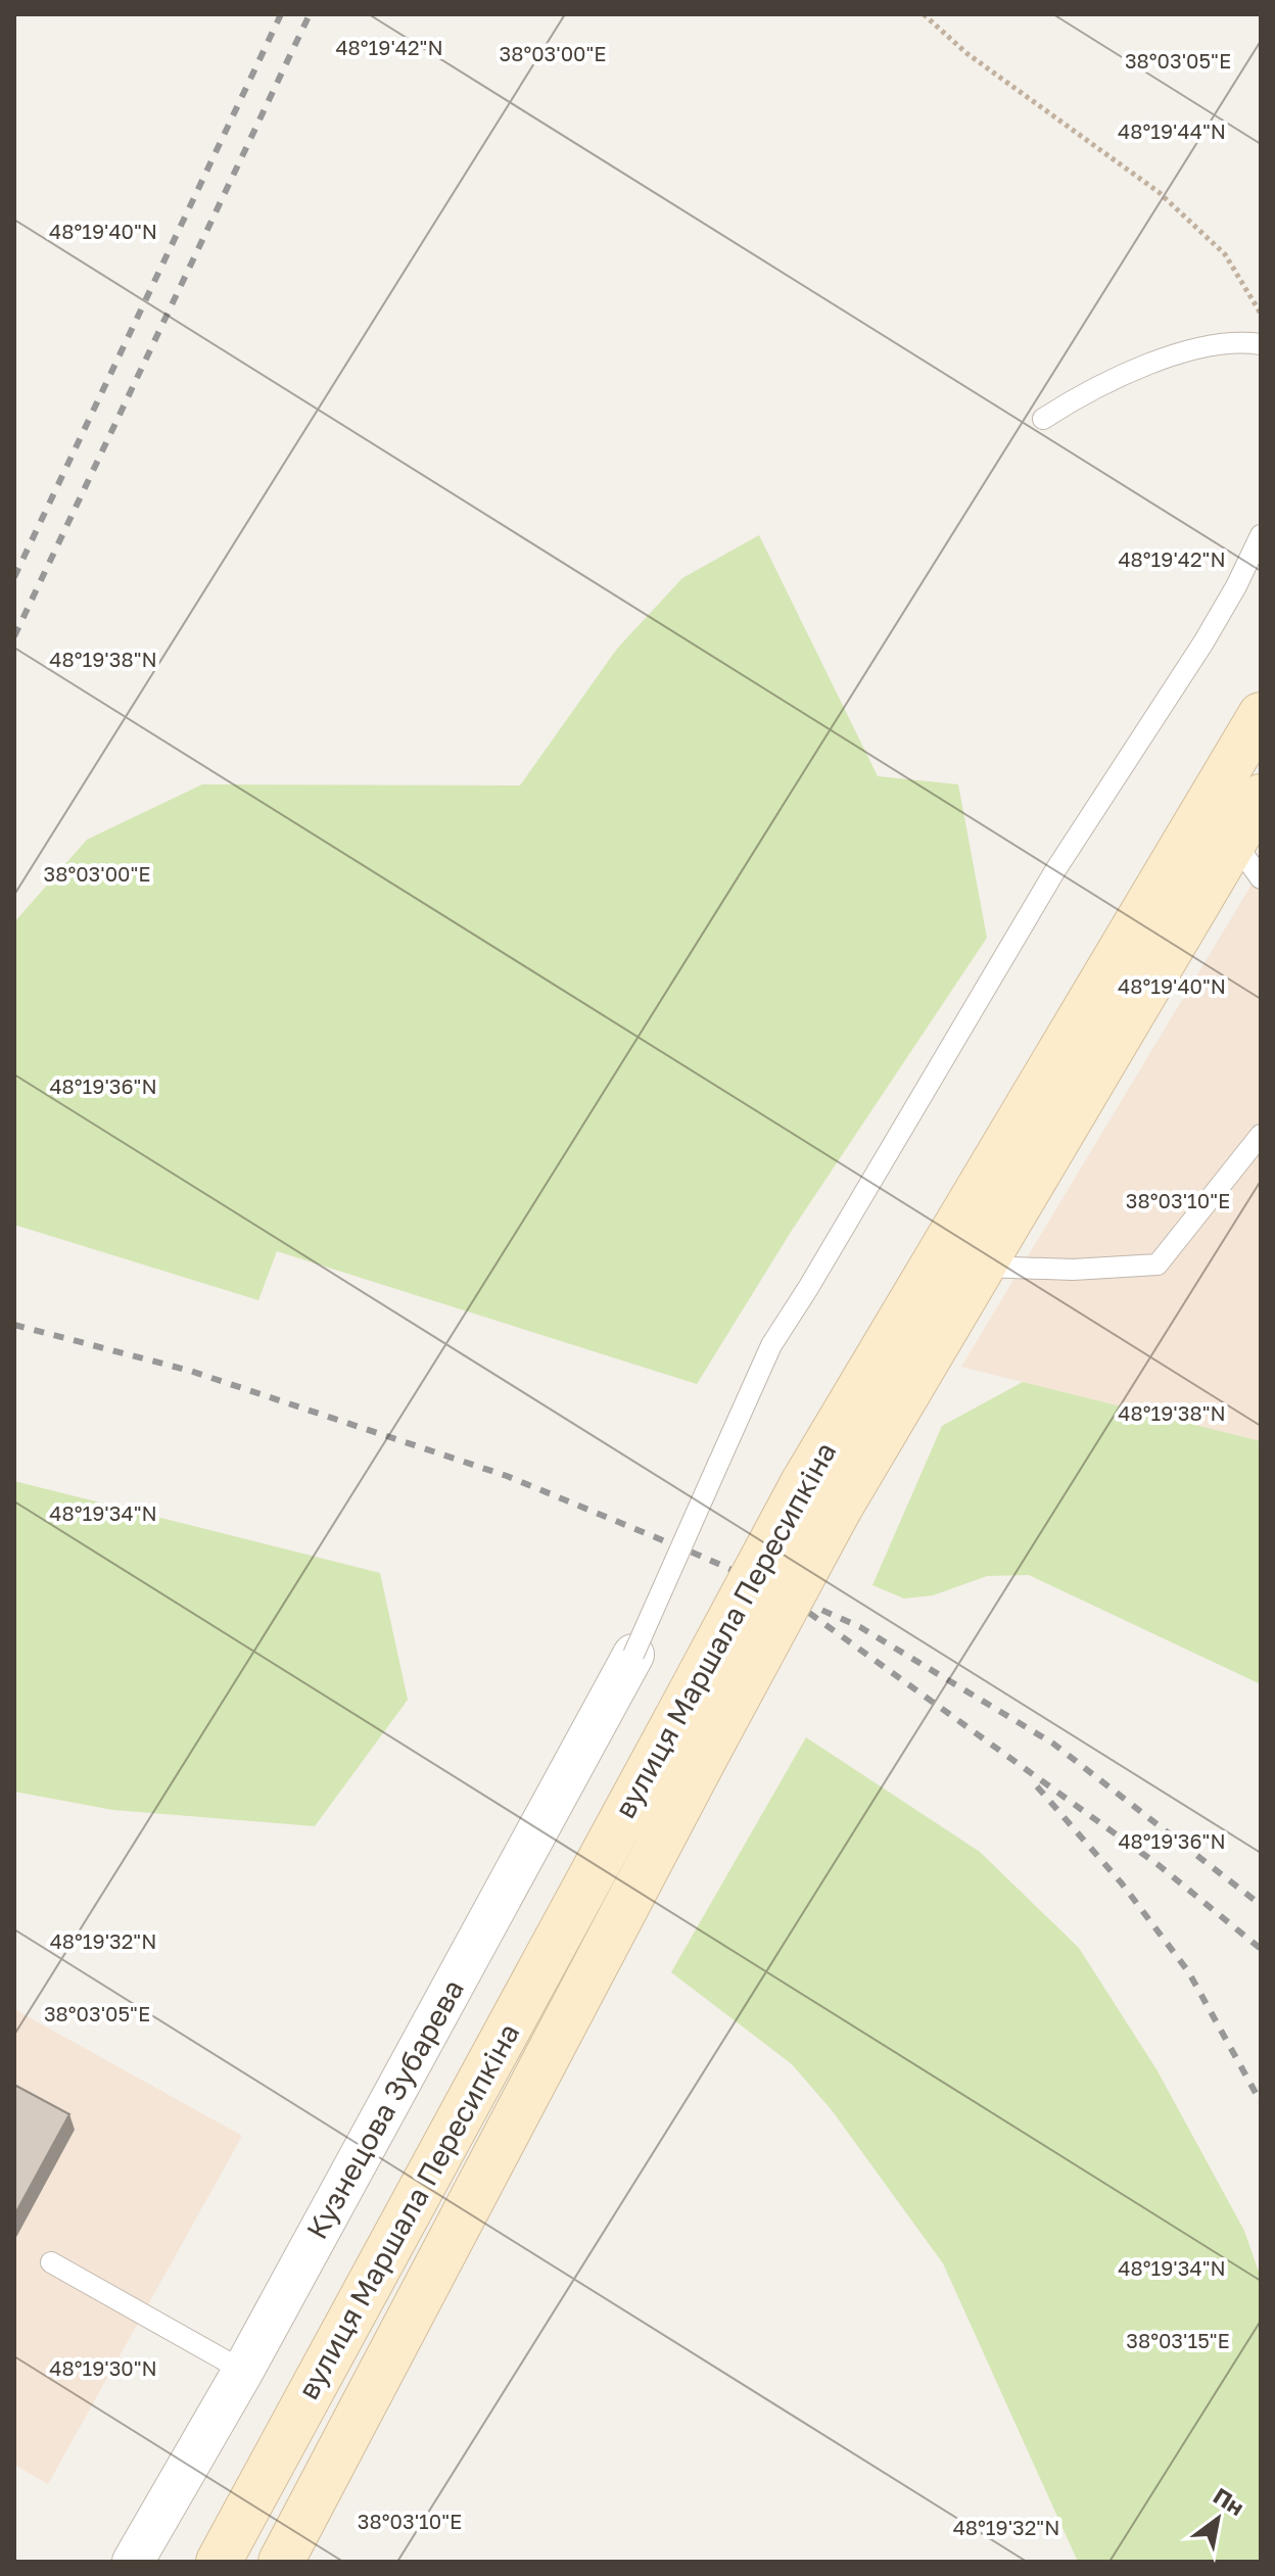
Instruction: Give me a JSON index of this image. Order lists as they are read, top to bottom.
{
  "streets": {
    "main road": ["вулиця Маршала Пересипкіна"],
    "street": ["Кузнецова Зубарева"]
  },
  "north": "top right",
  "coordinates": [
    "48°19'42\"N",
    "38°03'00\"E",
    "38°03'05\"E",
    "48°19'44\"N",
    "48°19'40\"N",
    "48°19'38\"N",
    "48°19'36\"N",
    "38°03'10\"E",
    "48°19'34\"N",
    "48°19'32\"N",
    "38°03'15\"E",
    "48°19'30\"N"
  ]
}
